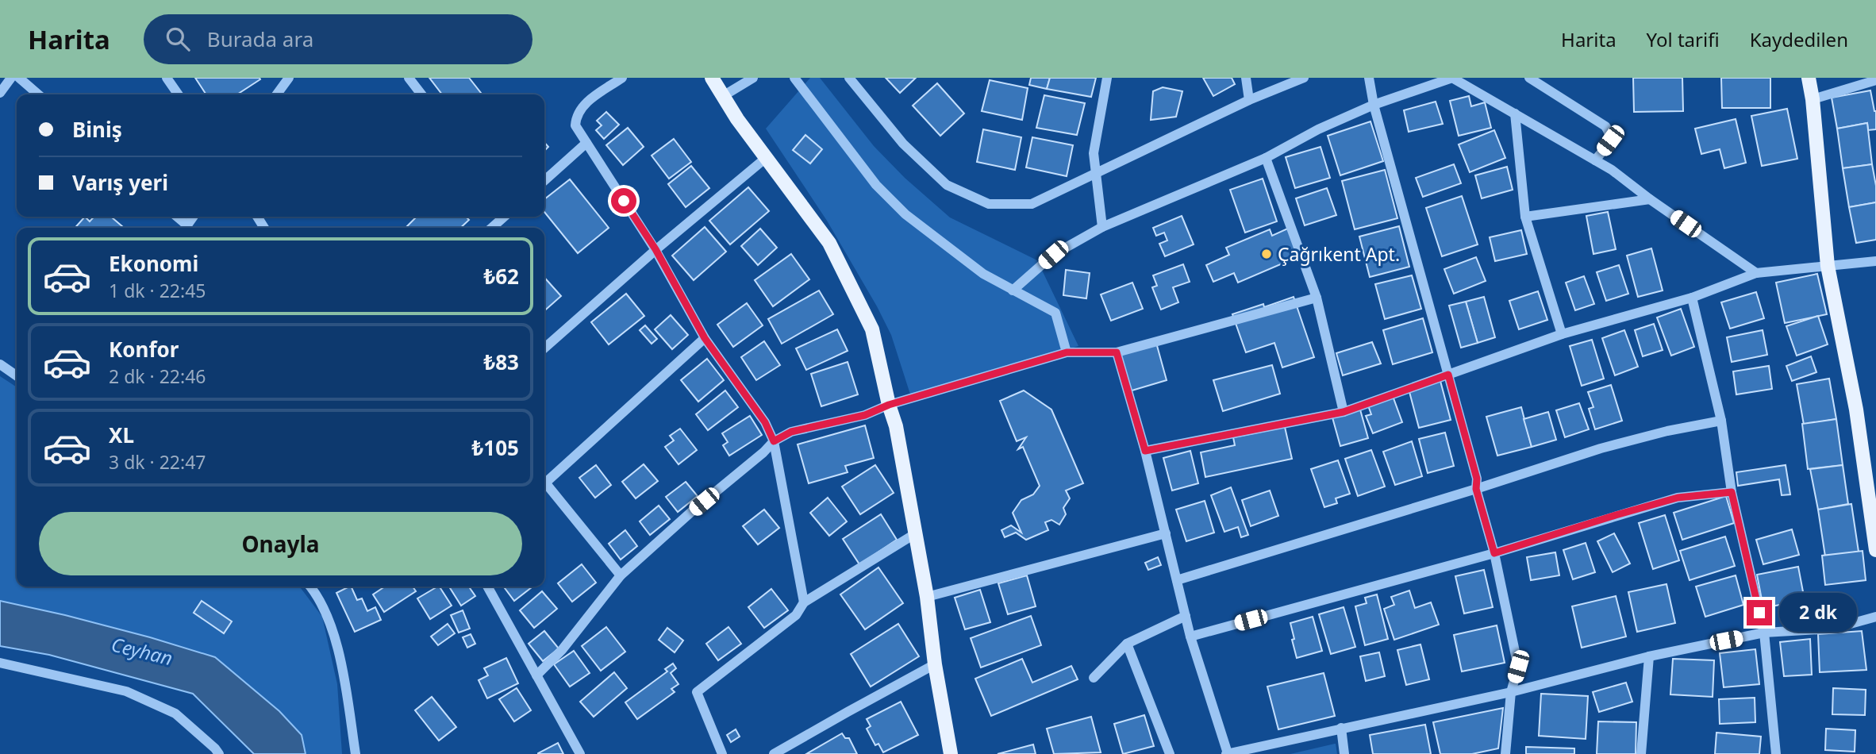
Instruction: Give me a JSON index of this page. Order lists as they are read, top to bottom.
{
  "water": ["Ceyhan"],
  "places": ["Çağrıkent Apt."],
  "page": {
    "header": "Harita",
    "search": "Burada ara",
    "nav": ["Harita", "Yol tarifi", "Kaydedilen"],
    "banner": ["Biniş", "Varış yeri"],
    "list": [
      {
        "name": "Ekonomi",
        "note": "1 dk · 22:45",
        "value": "₺62"
      },
      {
        "name": "Konfor",
        "note": "2 dk · 22:46",
        "value": "₺83"
      },
      {
        "name": "XL",
        "note": "3 dk · 22:47",
        "value": "₺105"
      }
    ],
    "buttons": "Onayla",
    "bubble": "2 dk"
  }
}
